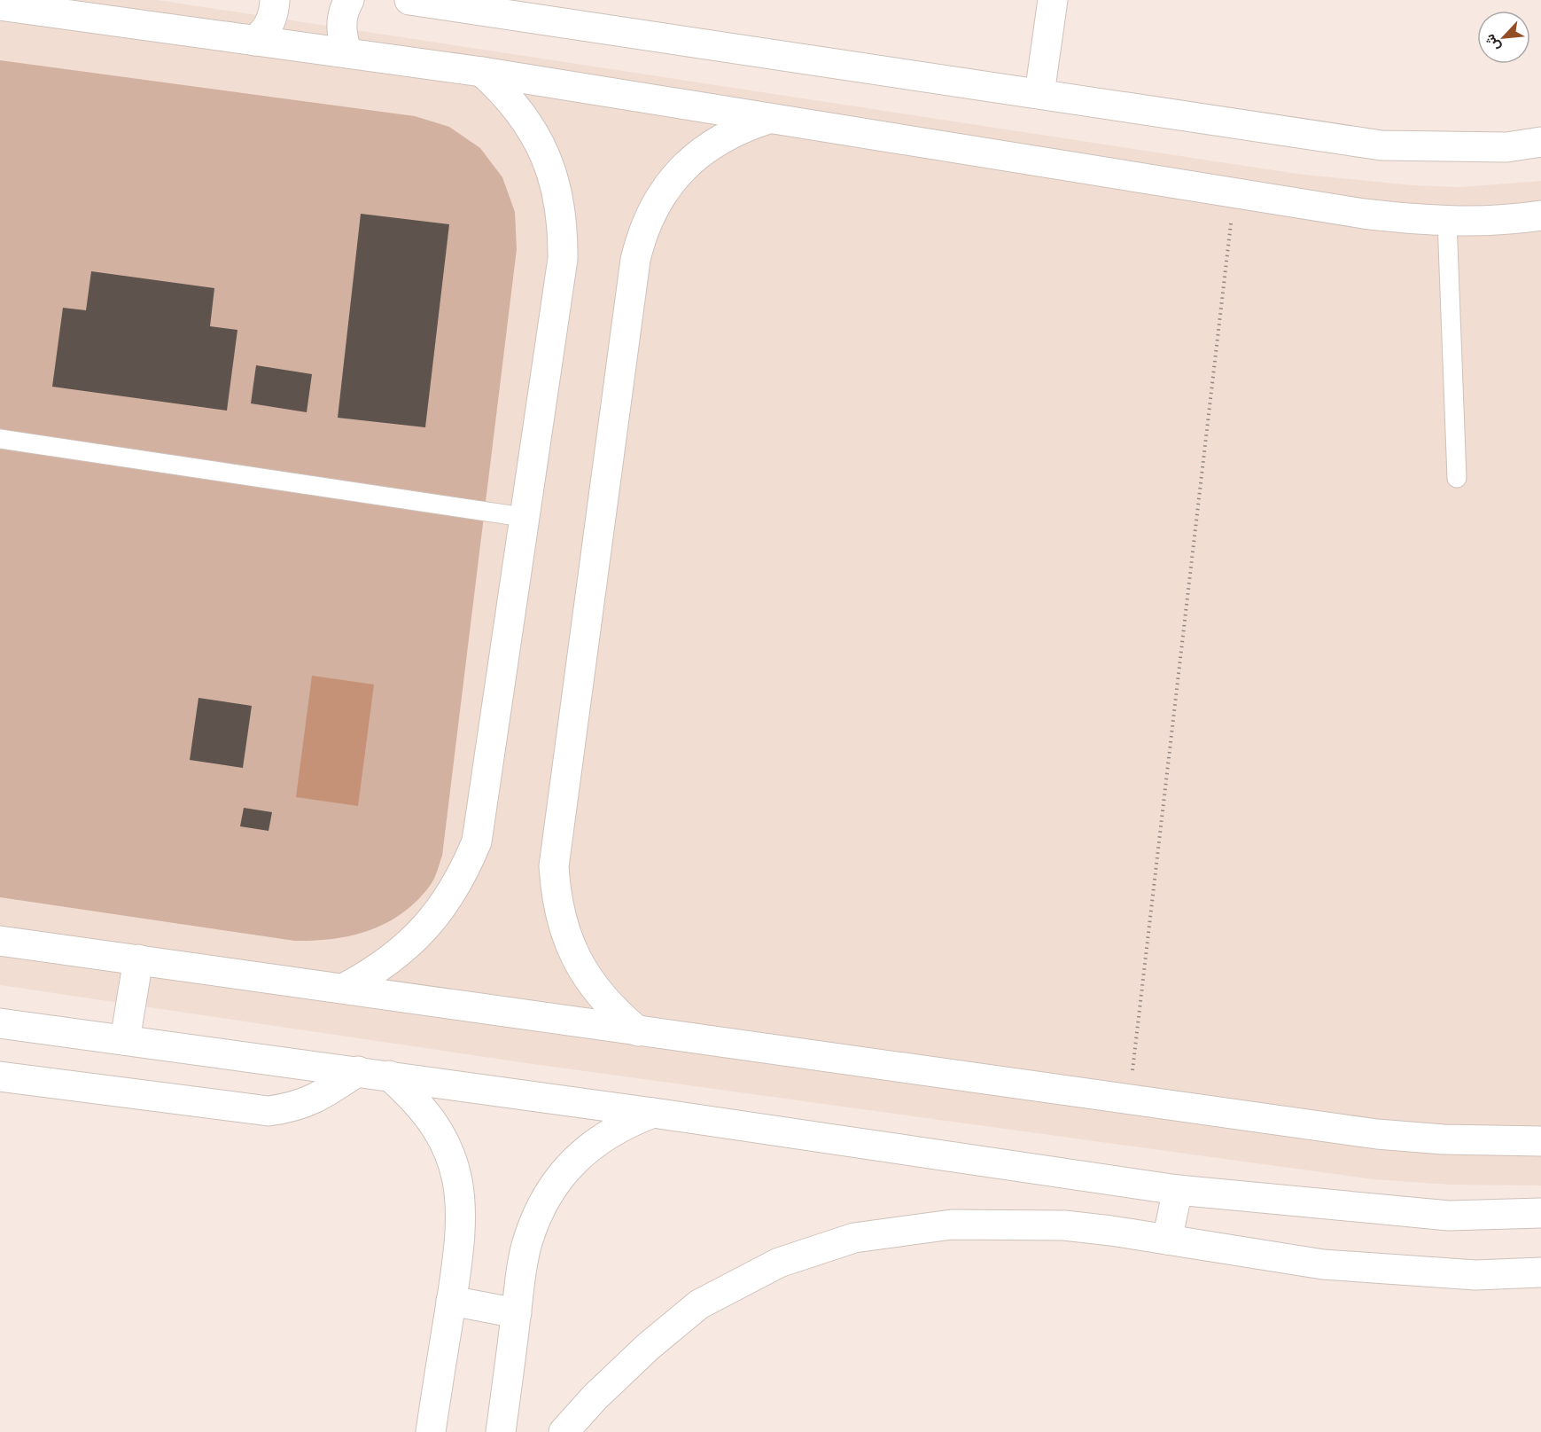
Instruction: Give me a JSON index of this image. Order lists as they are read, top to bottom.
{
  "north": "bottom left"
}
